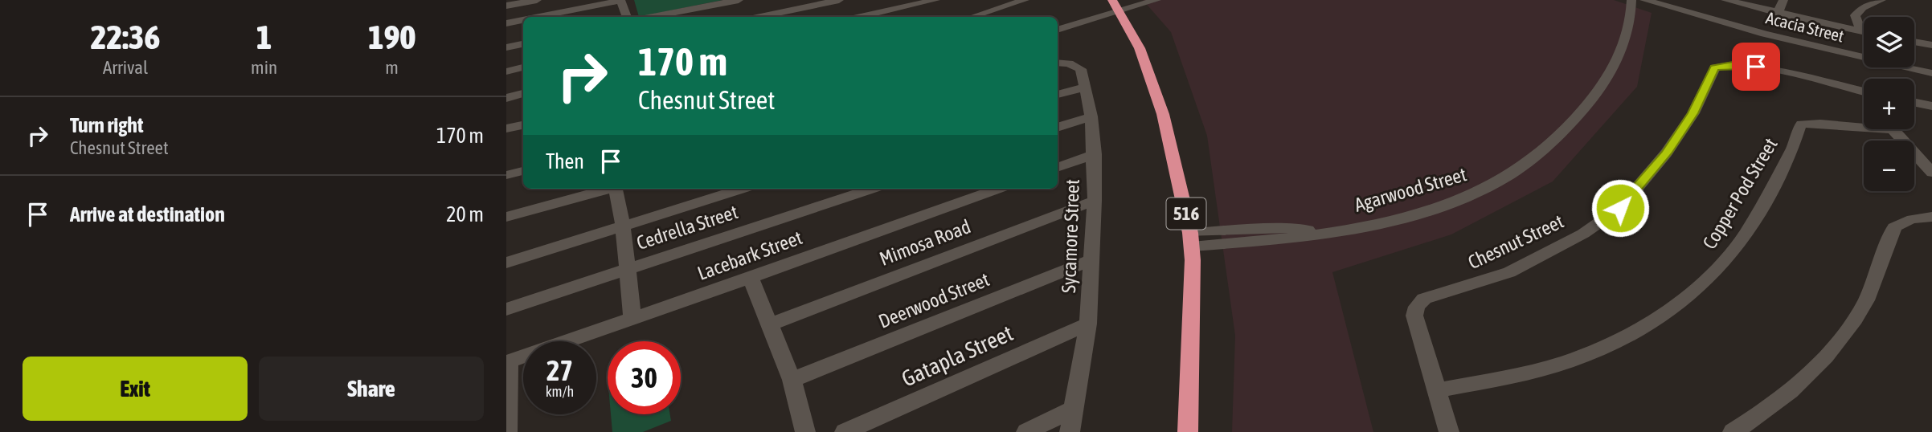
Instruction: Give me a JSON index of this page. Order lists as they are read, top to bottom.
{
  "streets": {
    "highway": ["516"],
    "street": [
      "Acacia Street",
      "Agarwood Street",
      "Copper Pod Street",
      "Cedrella Street",
      "Sycamore Street",
      "Chesnut Street",
      "Mimosa Road",
      "Lacebark Street",
      "Deerwood Street",
      "Gatapla Street"
    ]
  },
  "crossings": [
    ["Acacia Street", "Agarwood Street"],
    ["Agarwood Street", "516"],
    ["Copper Pod Street", "Chesnut Street"],
    ["Sycamore Street", "Mimosa Road"],
    ["Sycamore Street", "Deerwood Street"],
    ["Sycamore Street", "Gatapla Street"]
  ],
  "page": {
    "eta": [
      "22:36",
      "Arrival",
      "1",
      "min",
      "190",
      "m"
    ],
    "map_buttons": ["+", "−"],
    "turn": ["170 m", "Chesnut Street"],
    "list": [
      {
        "name": "Turn right",
        "note": "Chesnut Street",
        "value": "170 m"
      },
      {
        "name": "Arrive at destination",
        "value": "20 m"
      }
    ],
    "then": "Then",
    "speed": "27 km/h",
    "limit": "30",
    "buttons": ["Exit", "Share"]
  }
}
